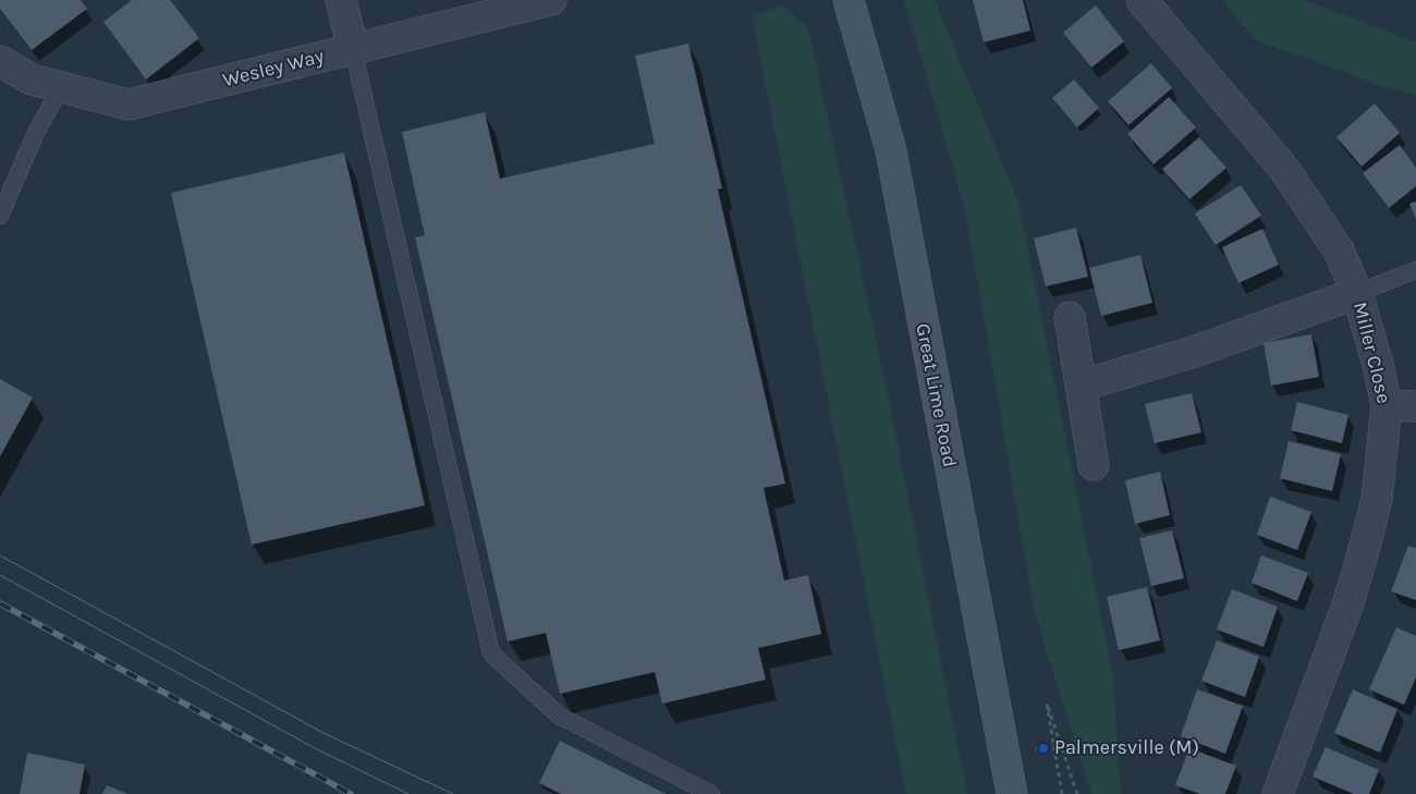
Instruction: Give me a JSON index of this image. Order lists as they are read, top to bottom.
{
  "streets": {
    "main road": ["Great Lime Road"],
    "street": ["Wesley Way", "Miller Close"]
  },
  "places": ["Palmersville (M)"]
}
